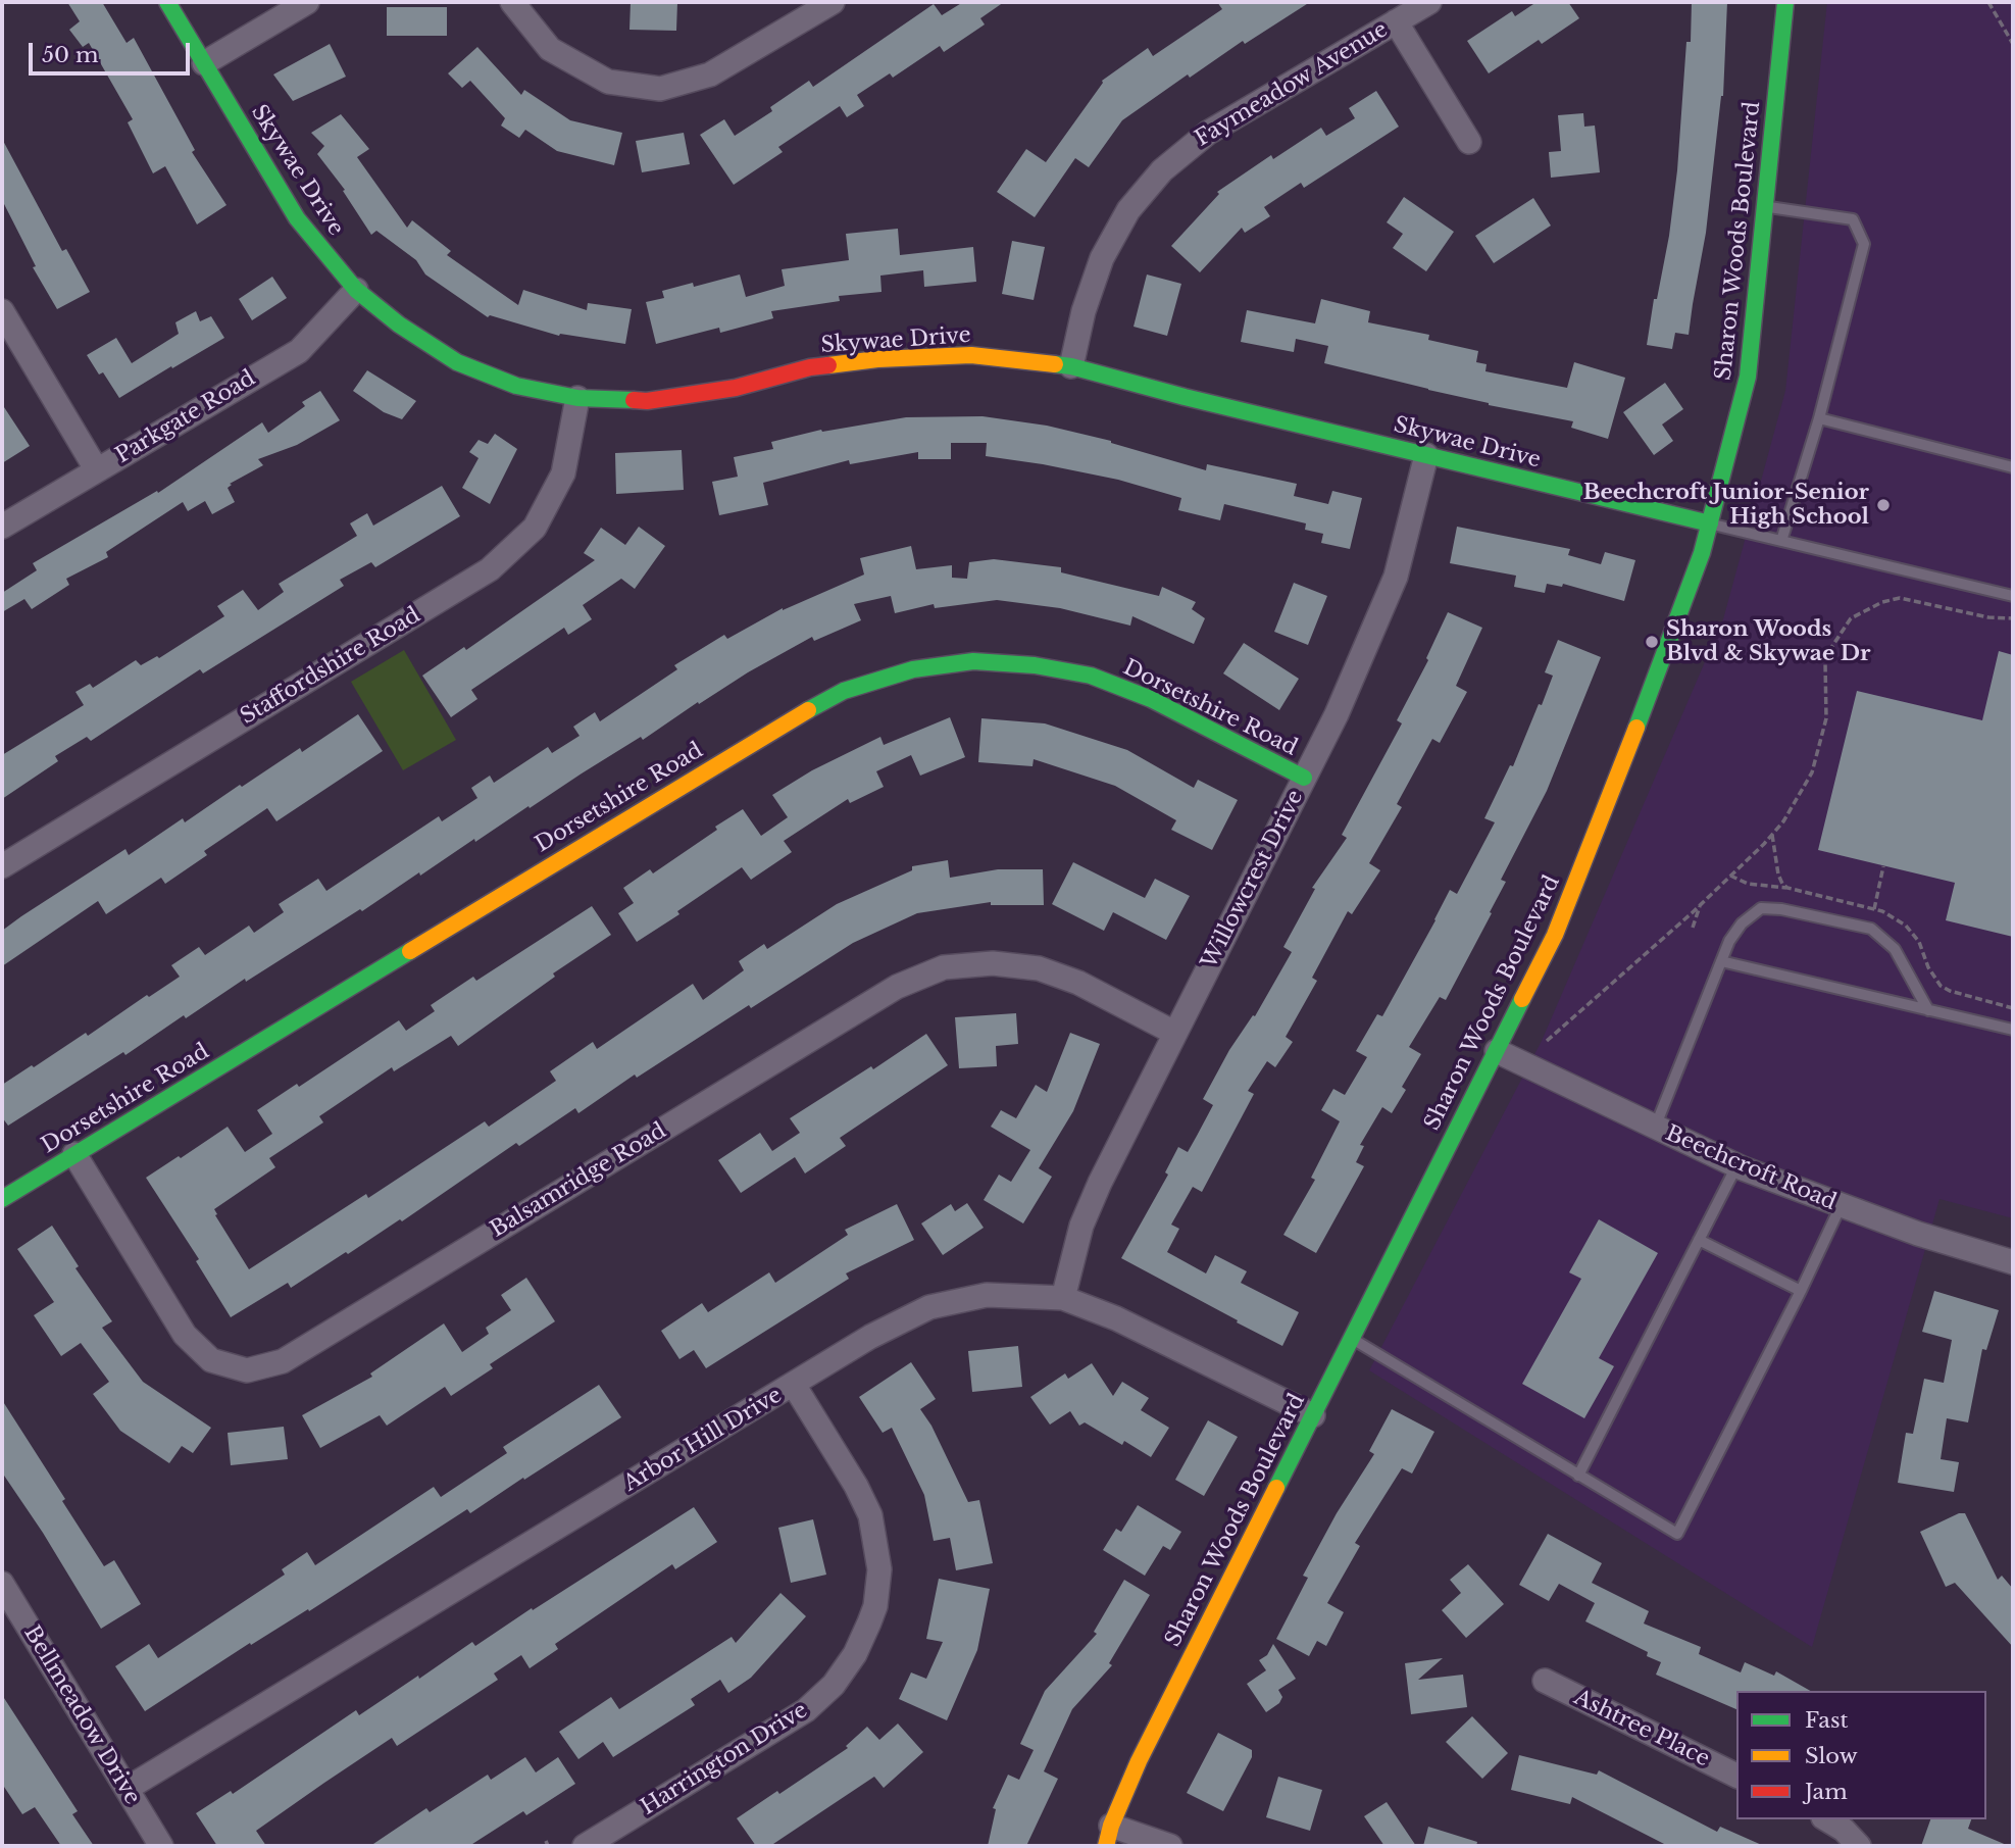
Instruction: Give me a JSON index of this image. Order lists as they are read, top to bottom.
{
  "streets": {
    "street": [
      "Faymeadow Avenue",
      "Skywae Drive",
      "Sharon Woods Boulevard",
      "Parkgate Road",
      "Staffordshire Road",
      "Dorsetshire Road",
      "Willowcrest Drive",
      "Beechcroft Road",
      "Balsamridge Road",
      "Arbor Hill Drive",
      "Bellmeadow Drive",
      "Ashtree Place",
      "Harrington Drive"
    ]
  },
  "crossings": [
    ["Faymeadow Avenue", "Skywae Drive"],
    ["Skywae Drive", "Sharon Woods Boulevard"],
    ["Skywae Drive", "Parkgate Road"],
    ["Skywae Drive", "Staffordshire Road"],
    ["Skywae Drive", "Willowcrest Drive"],
    ["Sharon Woods Boulevard", "Beechcroft Road"],
    ["Sharon Woods Boulevard", "Arbor Hill Drive"],
    ["Dorsetshire Road", "Willowcrest Drive"],
    ["Dorsetshire Road", "Balsamridge Road"],
    ["Willowcrest Drive", "Balsamridge Road"],
    ["Willowcrest Drive", "Arbor Hill Drive"],
    ["Arbor Hill Drive", "Bellmeadow Drive"],
    ["Arbor Hill Drive", "Harrington Drive"]
  ],
  "places": ["Beechcroft Junior-Senior High School", "Sharon Woods Blvd & Skywae Dr"],
  "legend": ["Fast", "Slow", "Jam"],
  "scale_bar": "50 m"
}
